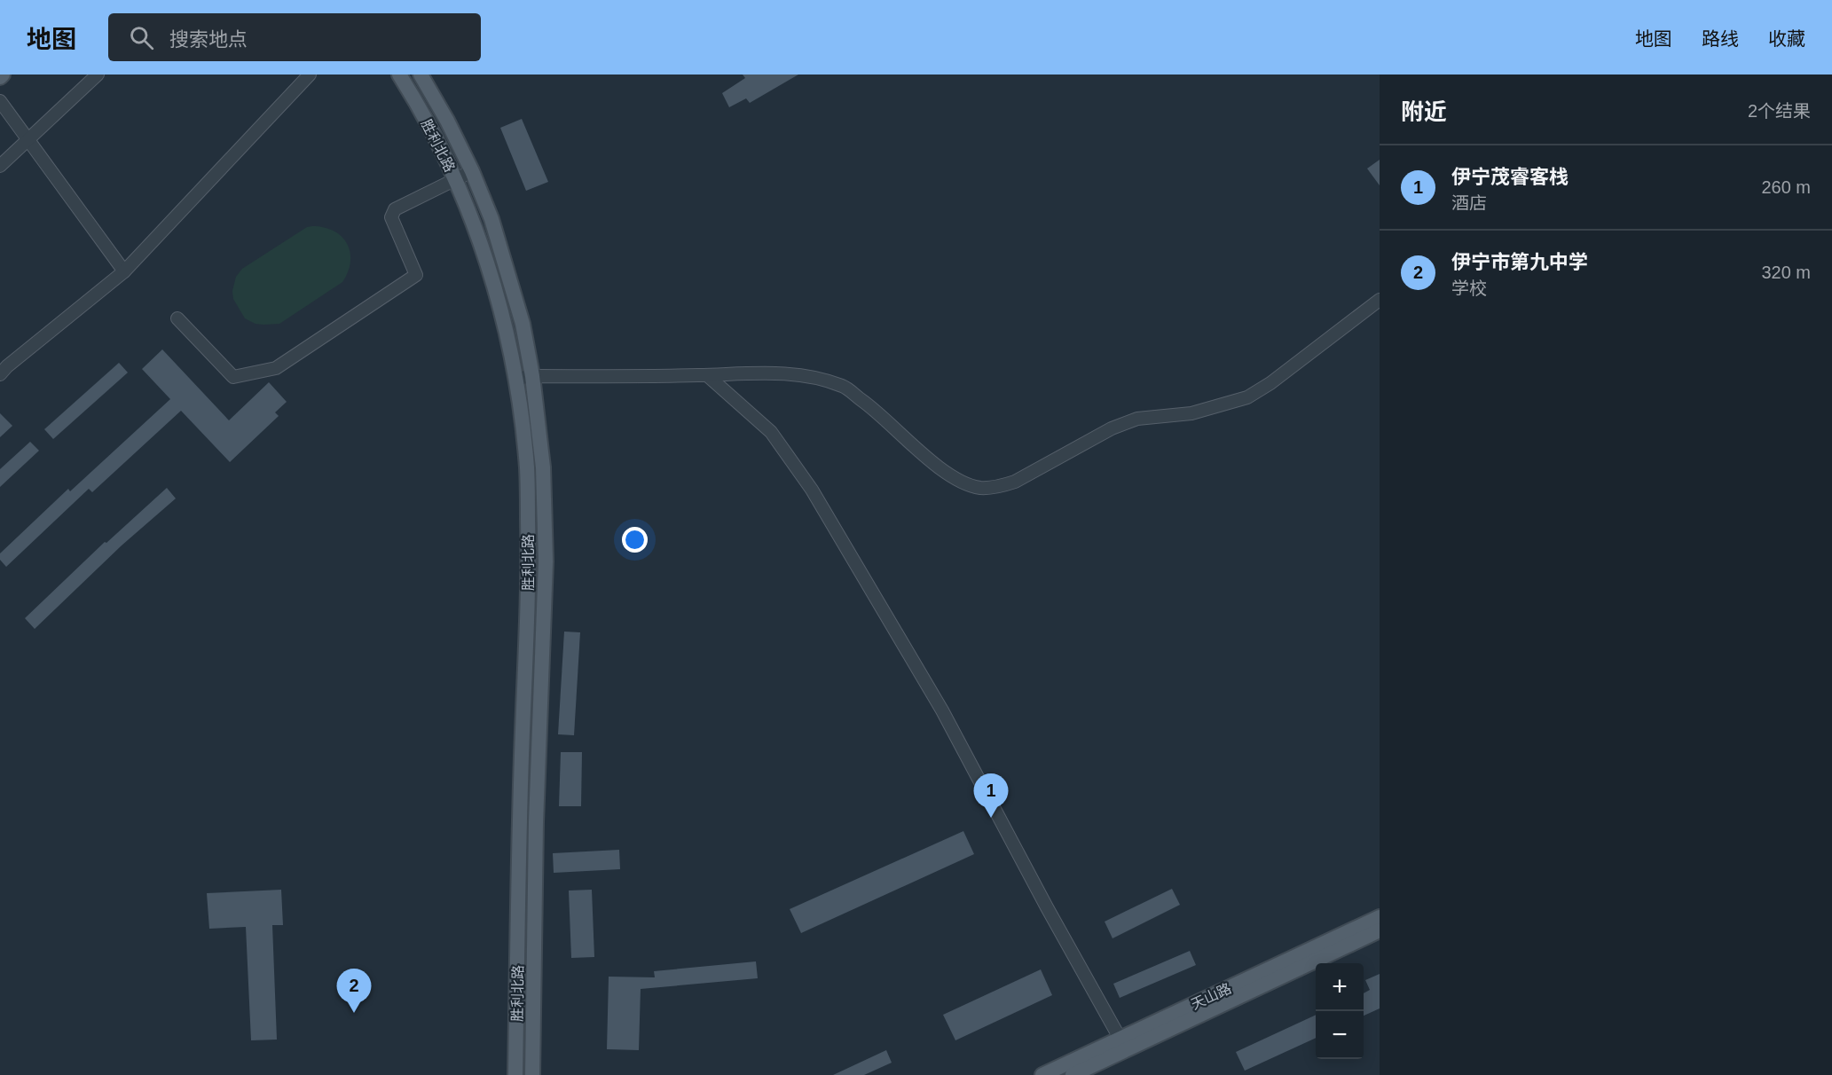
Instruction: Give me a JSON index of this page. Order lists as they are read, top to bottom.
{
  "streets": {
    "main road": ["胜利北路", "天山路"]
  },
  "page": {
    "header": "地图",
    "search": "搜索地点",
    "nav": ["地图", "路线", "收藏"],
    "heading": ["附近", "2个结果"],
    "list": [
      {
        "mark": "1",
        "name": "伊宁茂睿客栈",
        "note": "酒店",
        "value": "260 m"
      },
      {
        "mark": "2",
        "name": "伊宁市第九中学",
        "note": "学校",
        "value": "320 m"
      }
    ],
    "pins": ["1", "2"],
    "map_buttons": ["+", "−"]
  }
}
